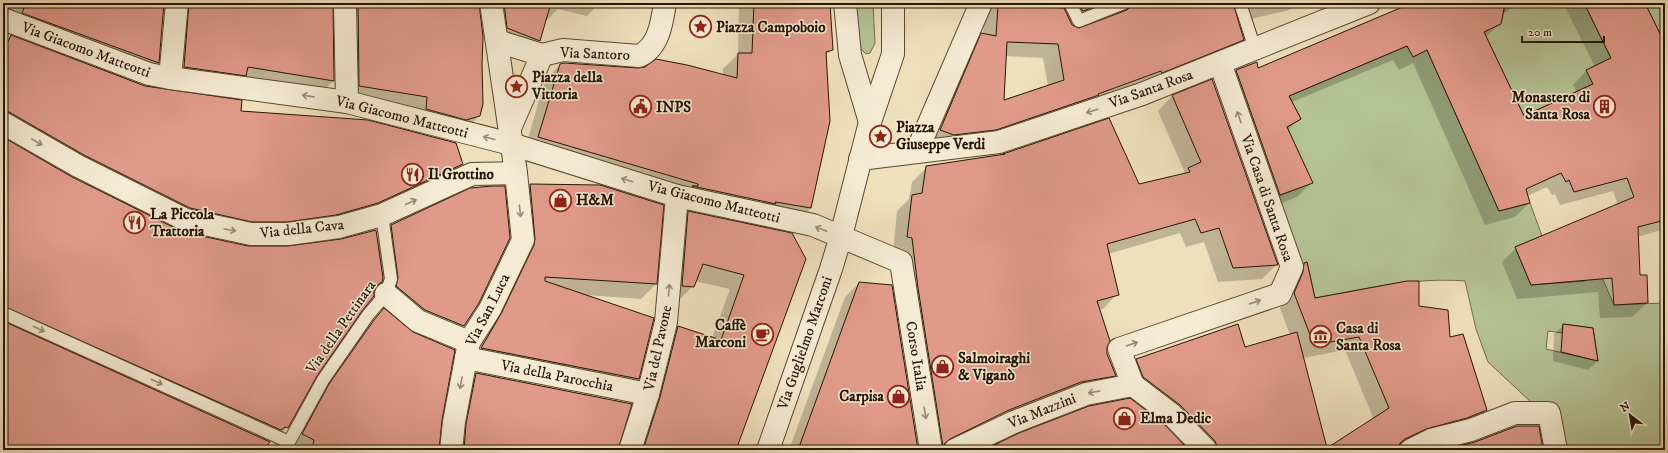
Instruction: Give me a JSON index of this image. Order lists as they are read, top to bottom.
{
  "streets": {
    "street": [
      "Via Giacomo Matteotti",
      "Via Santoro",
      "Via Santa Rosa",
      "Via Casa di Santa Rosa",
      "Via della Cava",
      "Via San Luca",
      "Via Guglielmo Marconi",
      "Via del Pavone",
      "Corso Italia",
      "Via della Parocchia",
      "Via Mazzini"
    ],
    "lane": ["Via della Pettinara"]
  },
  "crossings": [
    ["Via Giacomo Matteotti", "Via Guglielmo Marconi"],
    ["Via Giacomo Matteotti", "Via del Pavone"],
    ["Via Giacomo Matteotti", "Corso Italia"],
    ["Via Santa Rosa", "Via Casa di Santa Rosa"],
    ["Via Casa di Santa Rosa", "Via Mazzini"],
    ["Via della Cava", "Via San Luca"],
    ["Via della Cava", "Via della Pettinara"],
    ["Via San Luca", "Via della Parocchia"],
    ["Via della Pettinara", "Via della Parocchia"],
    ["Via del Pavone", "Via della Parocchia"]
  ],
  "one_way": [
    "Via Giacomo Matteotti",
    "Via Santa Rosa",
    "Via della Cava",
    "Via San Luca",
    "Via del Pavone",
    "Corso Italia",
    "Via Mazzini"
  ],
  "places": {
    "place": ["Piazza Campoboio", "Piazza della Vittoria", "Piazza Giuseppe Verdi"],
    "building": ["Monastero di Santa Rosa"],
    "public building": ["INPS"],
    "restaurant": ["Il Grottino", "La Piccola Trattoria"],
    "shop": [
      "H&M",
      "Salmoiraghi & Viganò",
      "Carpisa",
      "Elma Dedic"
    ],
    "cafe": ["Caffè Marconi"],
    "museum": ["Casa di Santa Rosa"]
  },
  "scale_bar": "20 m",
  "north": "top left"
}
